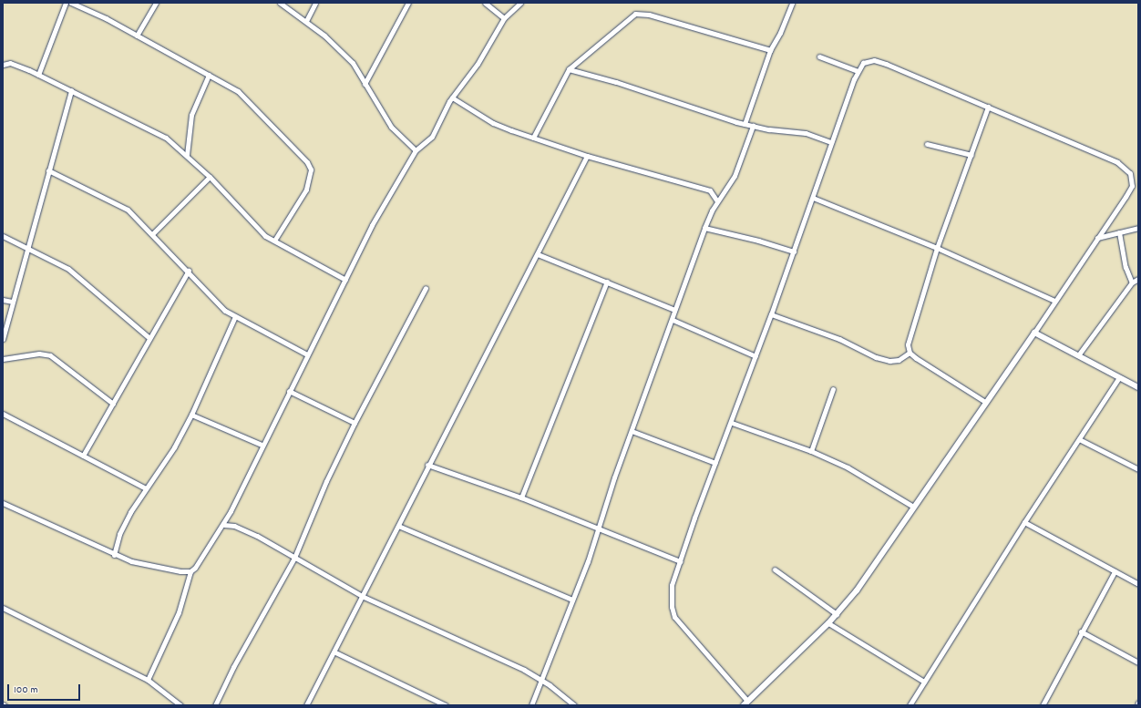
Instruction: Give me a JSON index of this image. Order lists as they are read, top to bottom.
{
  "scale_bar": "100 m"
}
